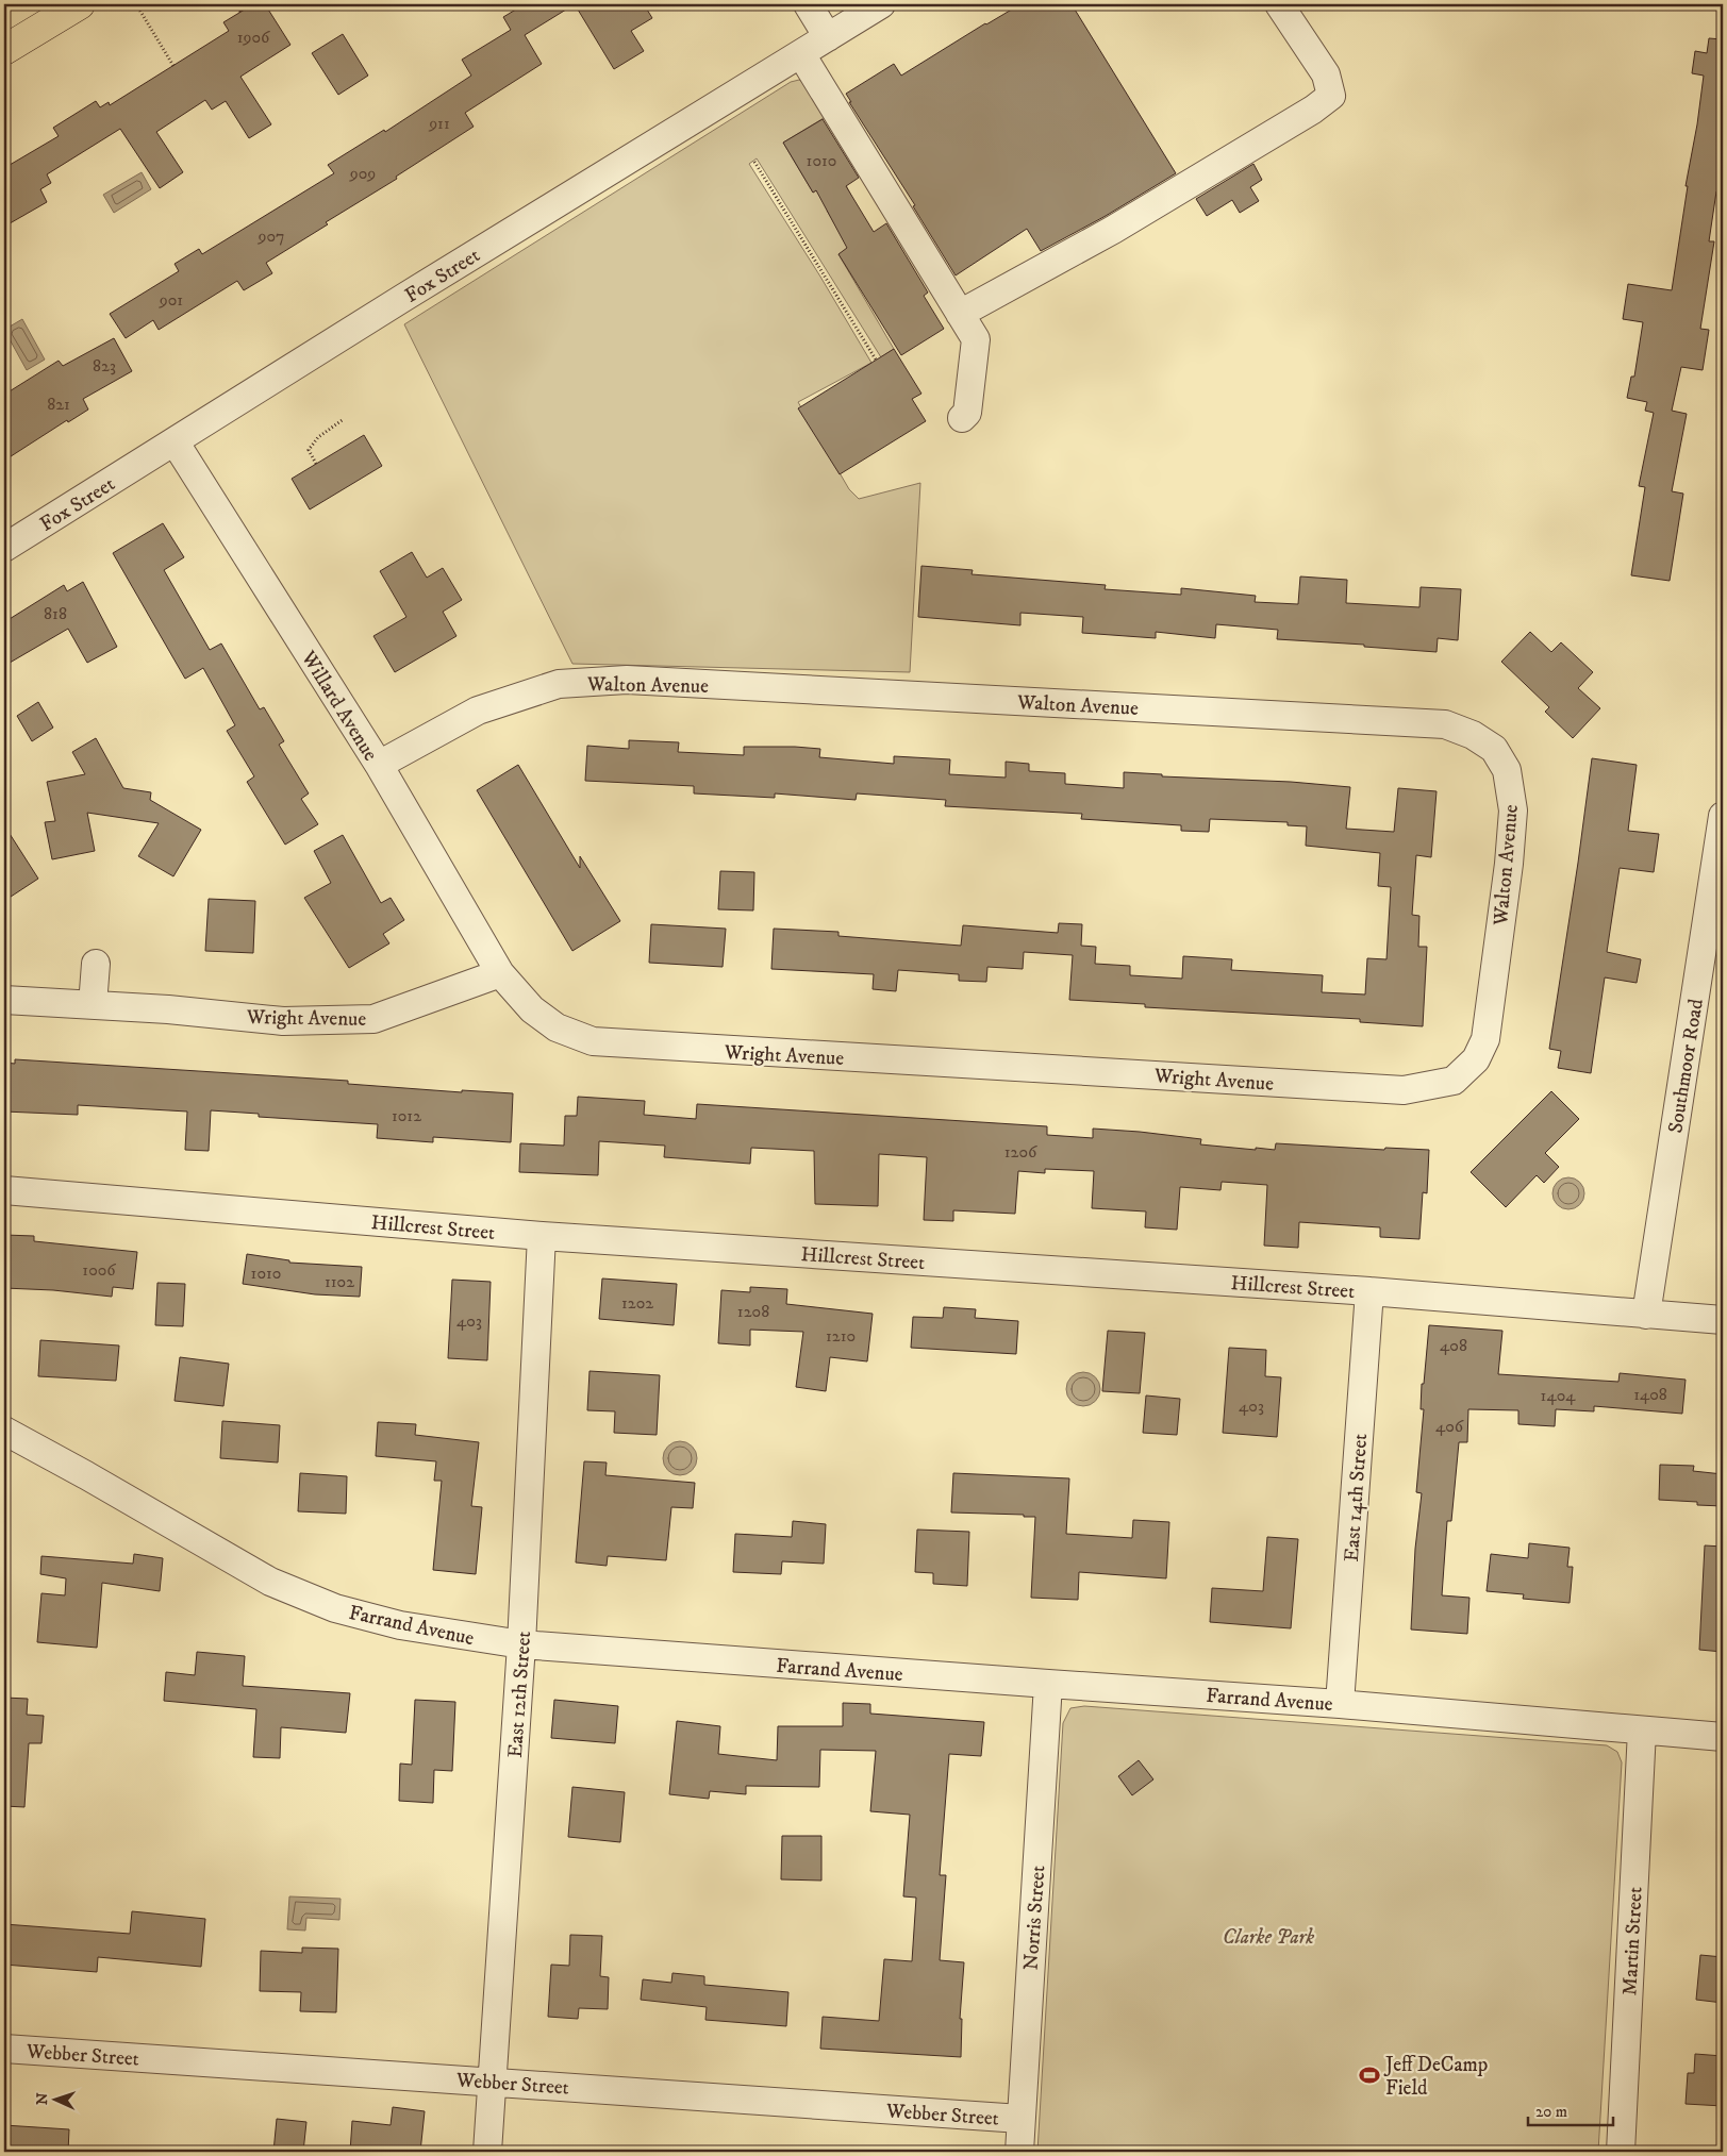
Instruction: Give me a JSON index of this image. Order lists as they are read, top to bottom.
{
  "streets": {
    "street": [
      "Fox Street",
      "Walton Avenue",
      "Willard Avenue",
      "Wright Avenue",
      "Southmoor Road",
      "Hillcrest Street",
      "East 14th Street",
      "Farrand Avenue",
      "East 12th Street",
      "Norris Street",
      "Martin Street",
      "Webber Street"
    ]
  },
  "crossings": [
    ["Fox Street", "Willard Avenue"],
    ["Walton Avenue", "Willard Avenue"],
    ["Walton Avenue", "Wright Avenue"],
    ["Willard Avenue", "Wright Avenue"],
    ["Southmoor Road", "Hillcrest Street"],
    ["Hillcrest Street", "East 14th Street"],
    ["Hillcrest Street", "East 12th Street"],
    ["East 14th Street", "Farrand Avenue"],
    ["Farrand Avenue", "East 12th Street"],
    ["Farrand Avenue", "Norris Street"],
    ["Farrand Avenue", "Martin Street"],
    ["East 12th Street", "Webber Street"],
    ["Norris Street", "Webber Street"]
  ],
  "parks": ["Clarke Park"],
  "places": {
    "sports": ["Jeff DeCamp Field"]
  },
  "house_numbers": [
    "1906",
    "911",
    "1010",
    "909",
    "907",
    "901",
    "823",
    "821",
    "818",
    "1012",
    "1206",
    "1006",
    "1010",
    "1102",
    "1202",
    "1208",
    "403",
    "1210",
    "408",
    "1408",
    "1404",
    "403",
    "406"
  ],
  "scale_bar": "20 m",
  "north": "left"
}
